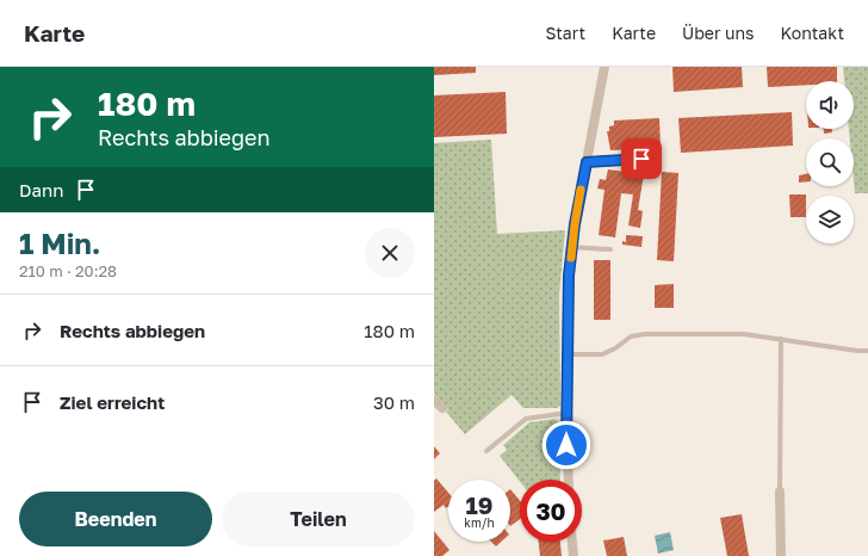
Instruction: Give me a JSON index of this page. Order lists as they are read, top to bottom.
{
  "page": {
    "header": "Karte",
    "nav": [
      "Start",
      "Karte",
      "Über uns",
      "Kontakt"
    ],
    "turn": ["180 m", "Rechts abbiegen"],
    "then": "Dann",
    "heading": ["1 Min.", "210 m · 20:28"],
    "list": [
      {
        "name": "Rechts abbiegen",
        "value": "180 m"
      },
      {
        "name": "Ziel erreicht",
        "value": "30 m"
      }
    ],
    "speed": "19 km/h",
    "limit": "30",
    "buttons": ["Beenden", "Teilen"]
  }
}
